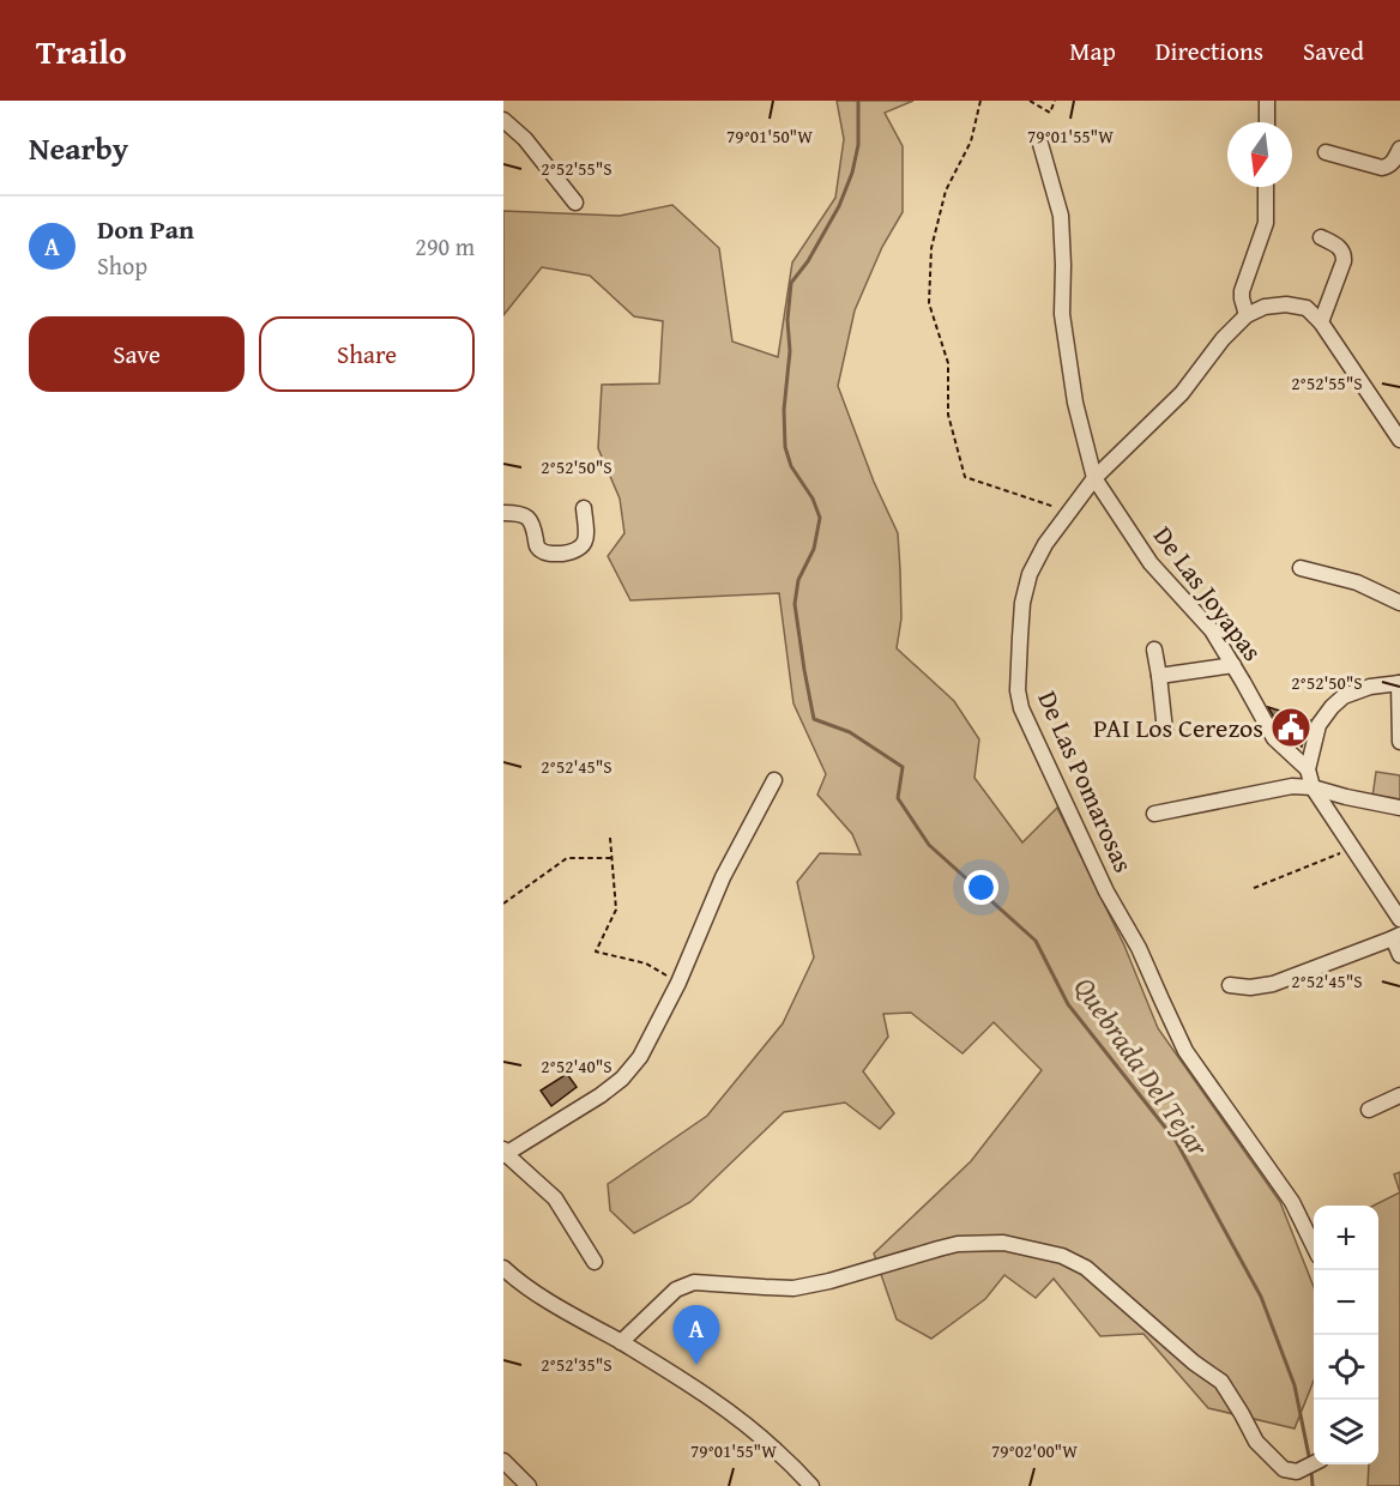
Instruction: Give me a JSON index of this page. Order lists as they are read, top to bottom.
{
  "streets": {
    "street": ["De Las Joyapas", "De Las Pomarosas"]
  },
  "crossings": [
    ["De Las Joyapas", "De Las Pomarosas"]
  ],
  "water": ["Quebrada Del Tejar"],
  "places": {
    "public building": ["PAI Los Cerezos"]
  },
  "north": "bottom",
  "page": {
    "header": "Trailo",
    "nav": ["Map", "Directions", "Saved"],
    "heading": "Nearby",
    "list": [
      {
        "mark": "A",
        "name": "Don Pan",
        "note": "Shop",
        "value": "290 m"
      }
    ],
    "buttons": ["Save", "Share"],
    "map_buttons": ["+", "−"],
    "pins": "A"
  },
  "coordinates": [
    "79°01'50\"W",
    "79°01'55\"W",
    "2°52'55\"S",
    "2°52'50\"S",
    "2°52'45\"S",
    "2°52'40\"S",
    "2°52'35\"S",
    "79°02'00\"W"
  ]
}
